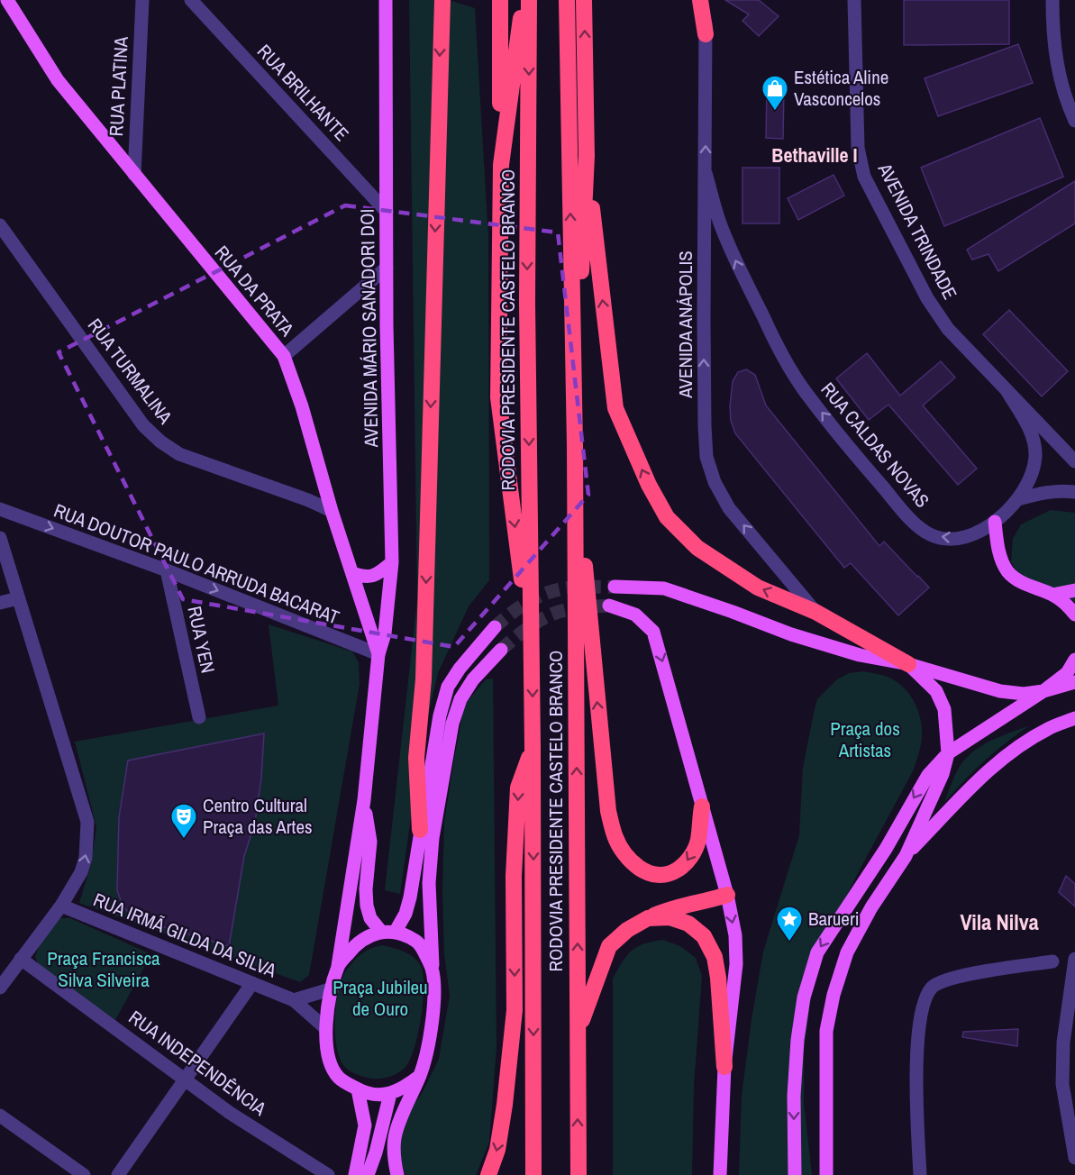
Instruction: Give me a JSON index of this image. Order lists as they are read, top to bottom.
{
  "streets": {
    "highway": ["RODOVIA PRESIDENTE CASTELO BRANCO"],
    "main road": ["RUA DA PRATA", "AVENIDA MÁRIO SANADORI DOI"],
    "street": [
      "RUA PLATINA",
      "RUA BRILHANTE",
      "AVENIDA TRINDADE",
      "AVENIDA ANÁPOLIS",
      "RUA TURMALINA",
      "RUA CALDAS NOVAS",
      "RUA DOUTOR PAULO ARRUDA BACARAT",
      "RUA YEN",
      "RUA IRMÃ GILDA DA SILVA",
      "RUA INDEPENDÊNCIA"
    ]
  },
  "crossings": [
    ["RUA PLATINA", "RUA DA PRATA"],
    ["RUA BRILHANTE", "AVENIDA MÁRIO SANADORI DOI"],
    ["AVENIDA TRINDADE", "RUA CALDAS NOVAS"],
    ["RUA DA PRATA", "AVENIDA MÁRIO SANADORI DOI"],
    ["RUA DA PRATA", "RUA TURMALINA"],
    ["RUA DA PRATA", "RUA DOUTOR PAULO ARRUDA BACARAT"],
    ["AVENIDA ANÁPOLIS", "RUA CALDAS NOVAS"],
    ["AVENIDA MÁRIO SANADORI DOI", "RUA DOUTOR PAULO ARRUDA BACARAT"],
    ["RUA DOUTOR PAULO ARRUDA BACARAT", "RUA YEN"]
  ],
  "one_way": ["AVENIDA ANÁPOLIS", "RUA CALDAS NOVAS", "RUA DOUTOR PAULO ARRUDA BACARAT"],
  "districts": ["Bethaville I", "Vila Nilva"],
  "parks": ["Praça dos Artistas", "Praça Francisca Silva Silveira", "Praça Jubileu de Ouro"],
  "places": {
    "shop": ["Estética Aline Vasconcelos"],
    "theatre": ["Centro Cultural Praça das Artes"],
    "place": ["Barueri"]
  }
}
